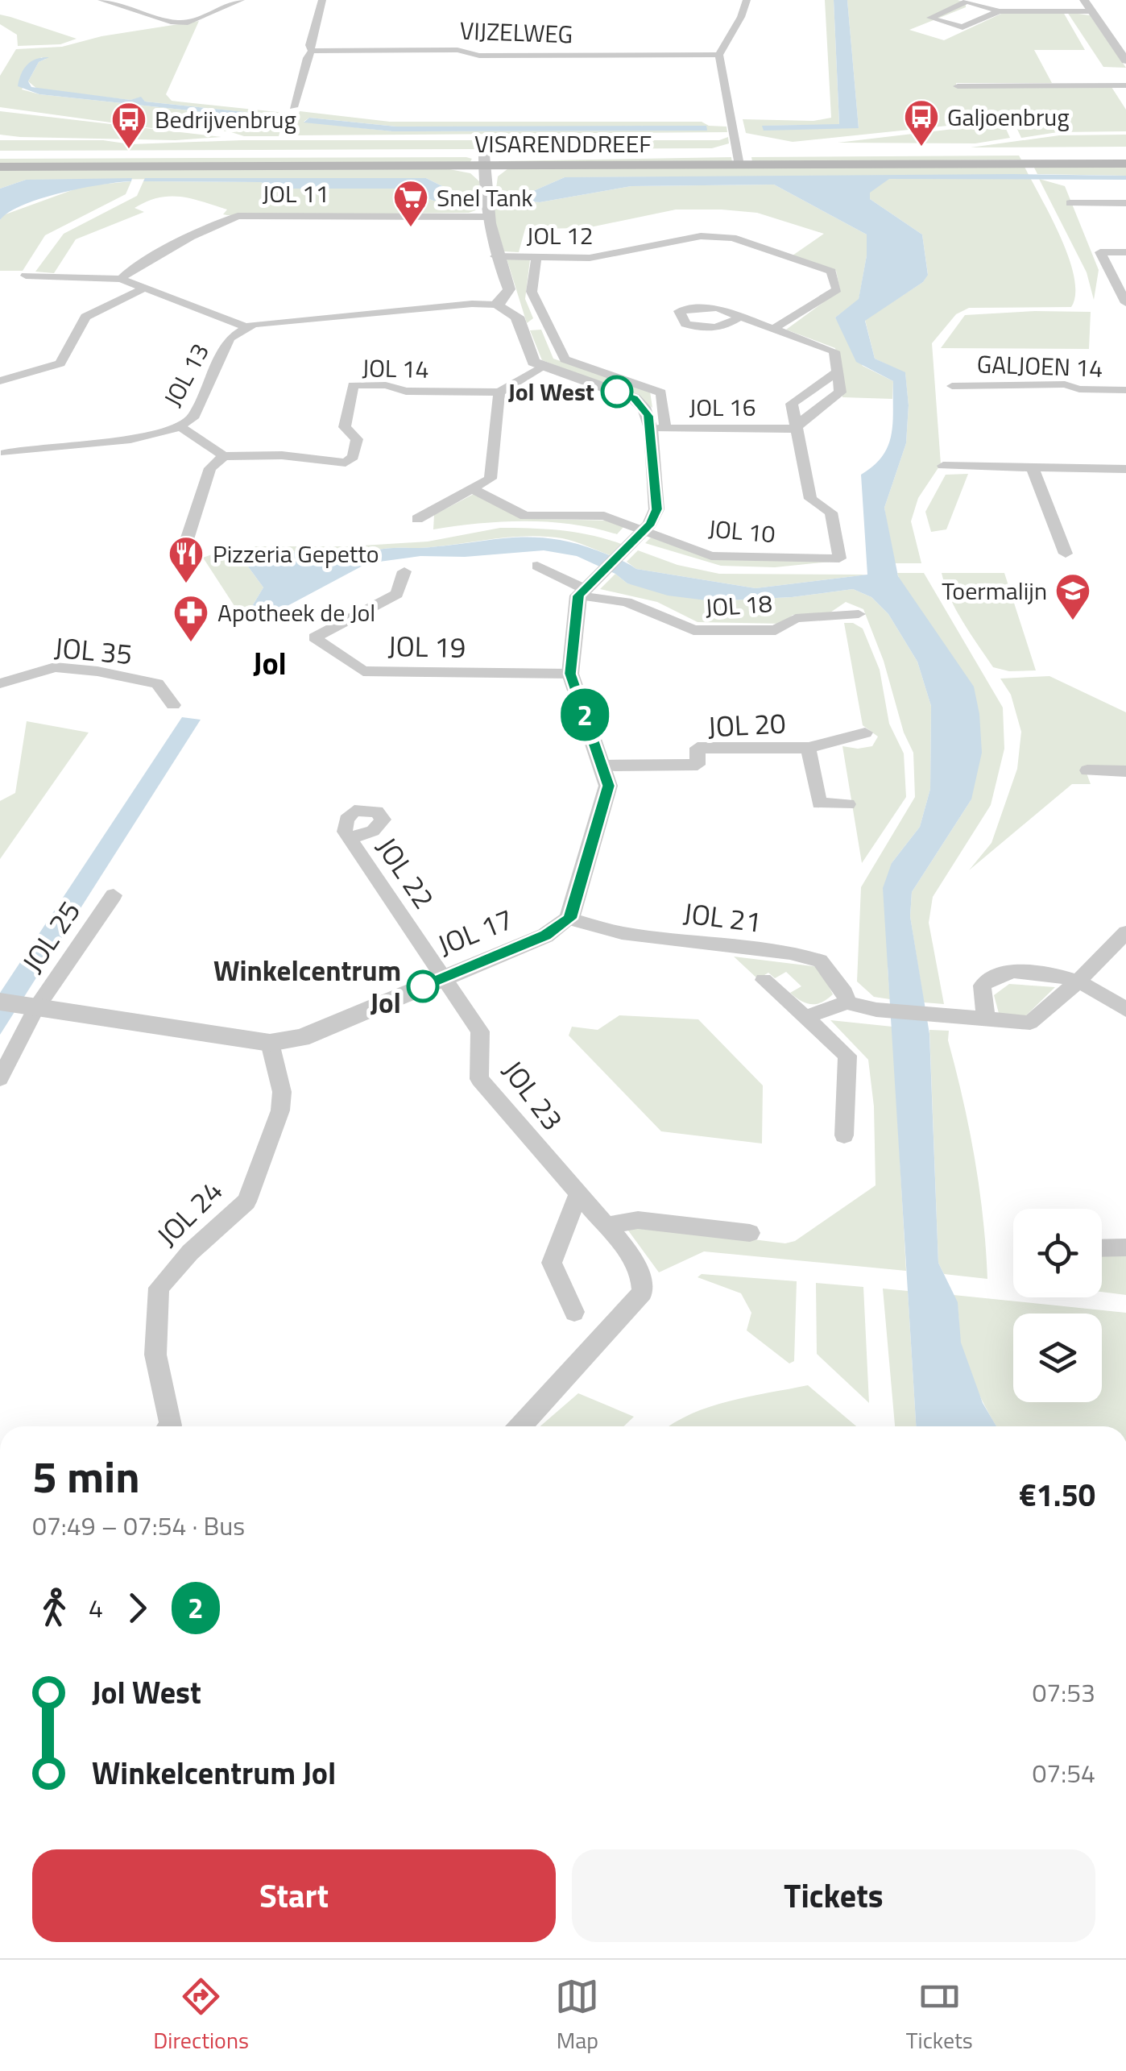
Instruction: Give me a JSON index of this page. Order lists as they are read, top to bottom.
{
  "streets": {
    "main road": ["VISARENDDREEF"],
    "street": [
      "VIJZELWEG",
      "JOL 11",
      "JOL 12",
      "GALJOEN 14",
      "JOL 14",
      "JOL 13",
      "JOL 16",
      "JOL 10",
      "JOL 18",
      "JOL 19",
      "JOL 35",
      "JOL 20",
      "JOL 22",
      "JOL 21",
      "JOL 17",
      "JOL 25",
      "JOL 23",
      "JOL 24"
    ]
  },
  "crossings": [
    ["JOL 16", "JOL 10"],
    ["JOL 22", "JOL 17"],
    ["JOL 22", "JOL 23"],
    ["JOL 21", "JOL 17"],
    ["JOL 17", "JOL 25"],
    ["JOL 17", "JOL 23"],
    ["JOL 17", "JOL 24"]
  ],
  "districts": ["Jol"],
  "places": {
    "bus stop": ["Galjoenbrug", "Bedrijvenbrug"],
    "supermarket": ["Snel Tank"],
    "other": ["Jol West", "Winkelcentrum Jol"],
    "restaurant": ["Pizzeria Gepetto"],
    "school or university": ["Toermalijn"],
    "pharmacy": ["Apotheek de Jol"]
  },
  "lines": ["bus line 2"],
  "page": {
    "on_map": "2",
    "heading": ["5 min", "07:49 – 07:54 · Bus", "€1.50"],
    "legs": ["4", "2"],
    "list": [
      {
        "name": "Jol West",
        "value": "07:53"
      },
      {
        "name": "Winkelcentrum Jol",
        "value": "07:54"
      }
    ],
    "buttons": ["Start", "Tickets"],
    "tabs": ["Directions", "Map", "Tickets"]
  }
}
